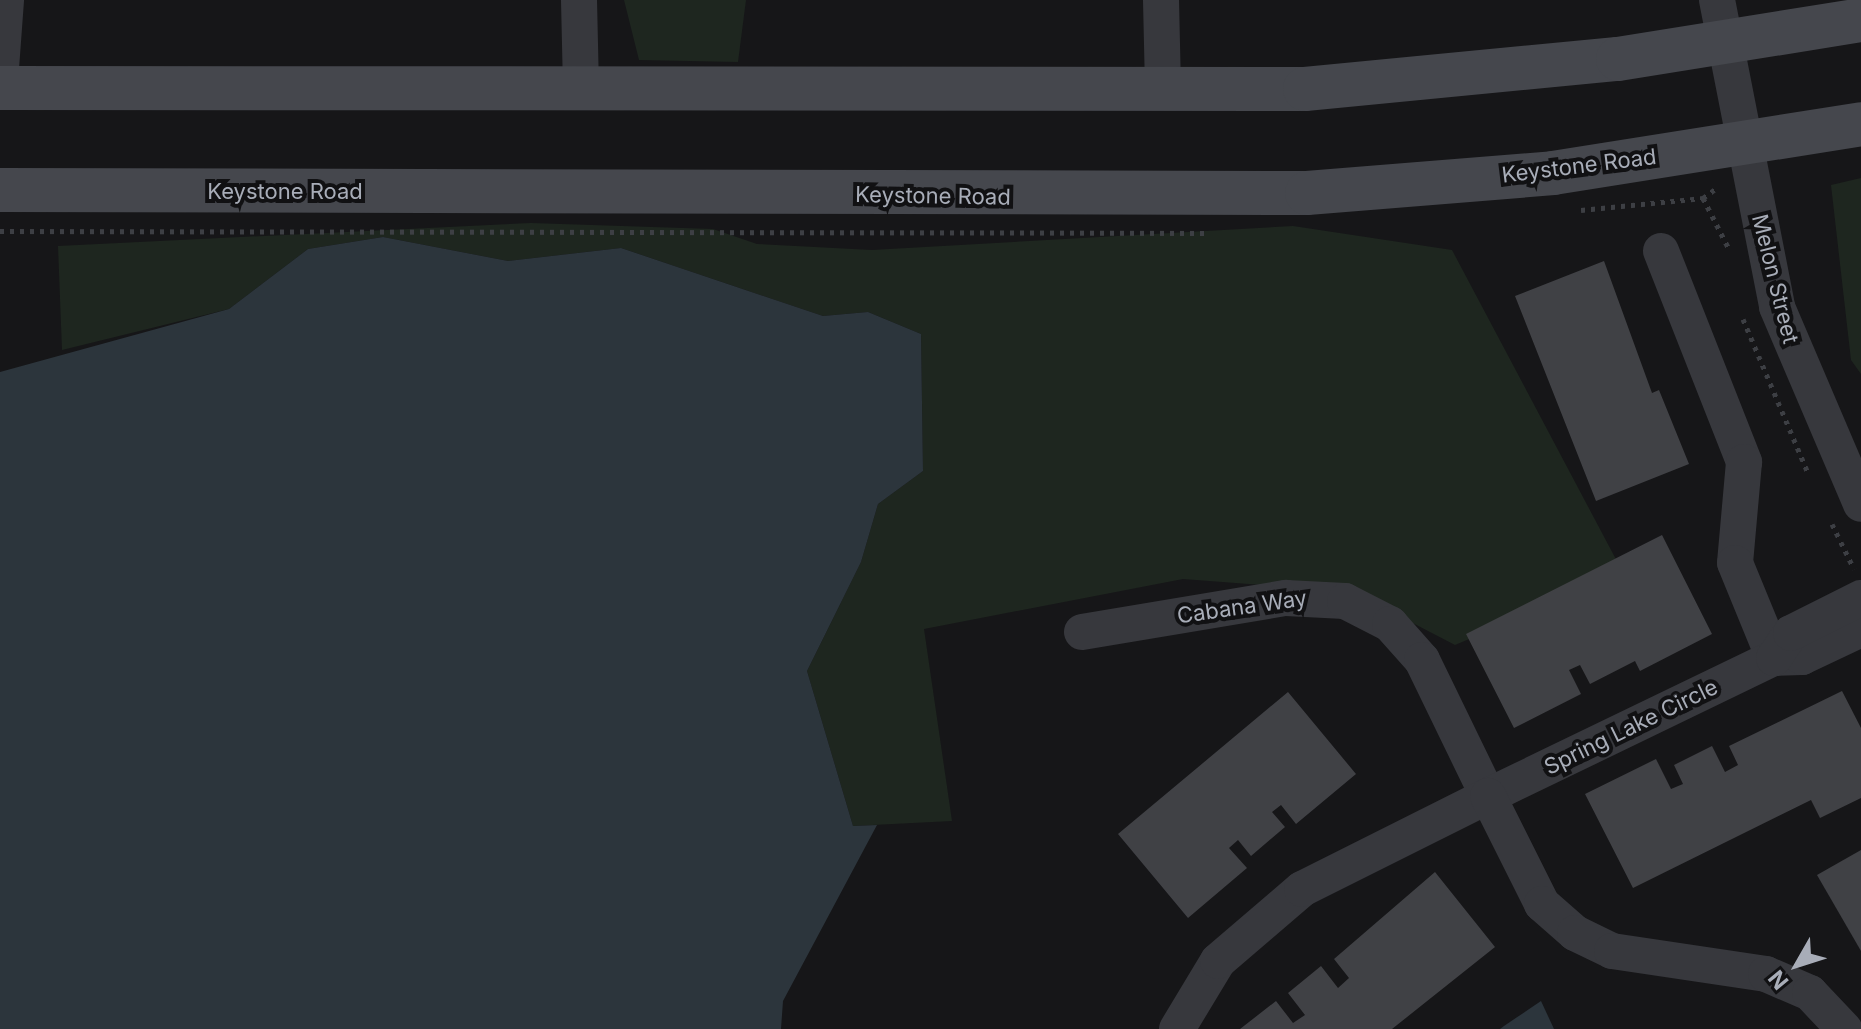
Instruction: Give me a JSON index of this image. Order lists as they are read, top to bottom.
{
  "streets": {
    "main road": ["Keystone Road"],
    "street": ["Melon Street", "Cabana Way", "Spring Lake Circle"]
  },
  "crossings": [
    ["Keystone Road", "Melon Street"],
    ["Cabana Way", "Spring Lake Circle"]
  ],
  "north": "bottom left"
}
